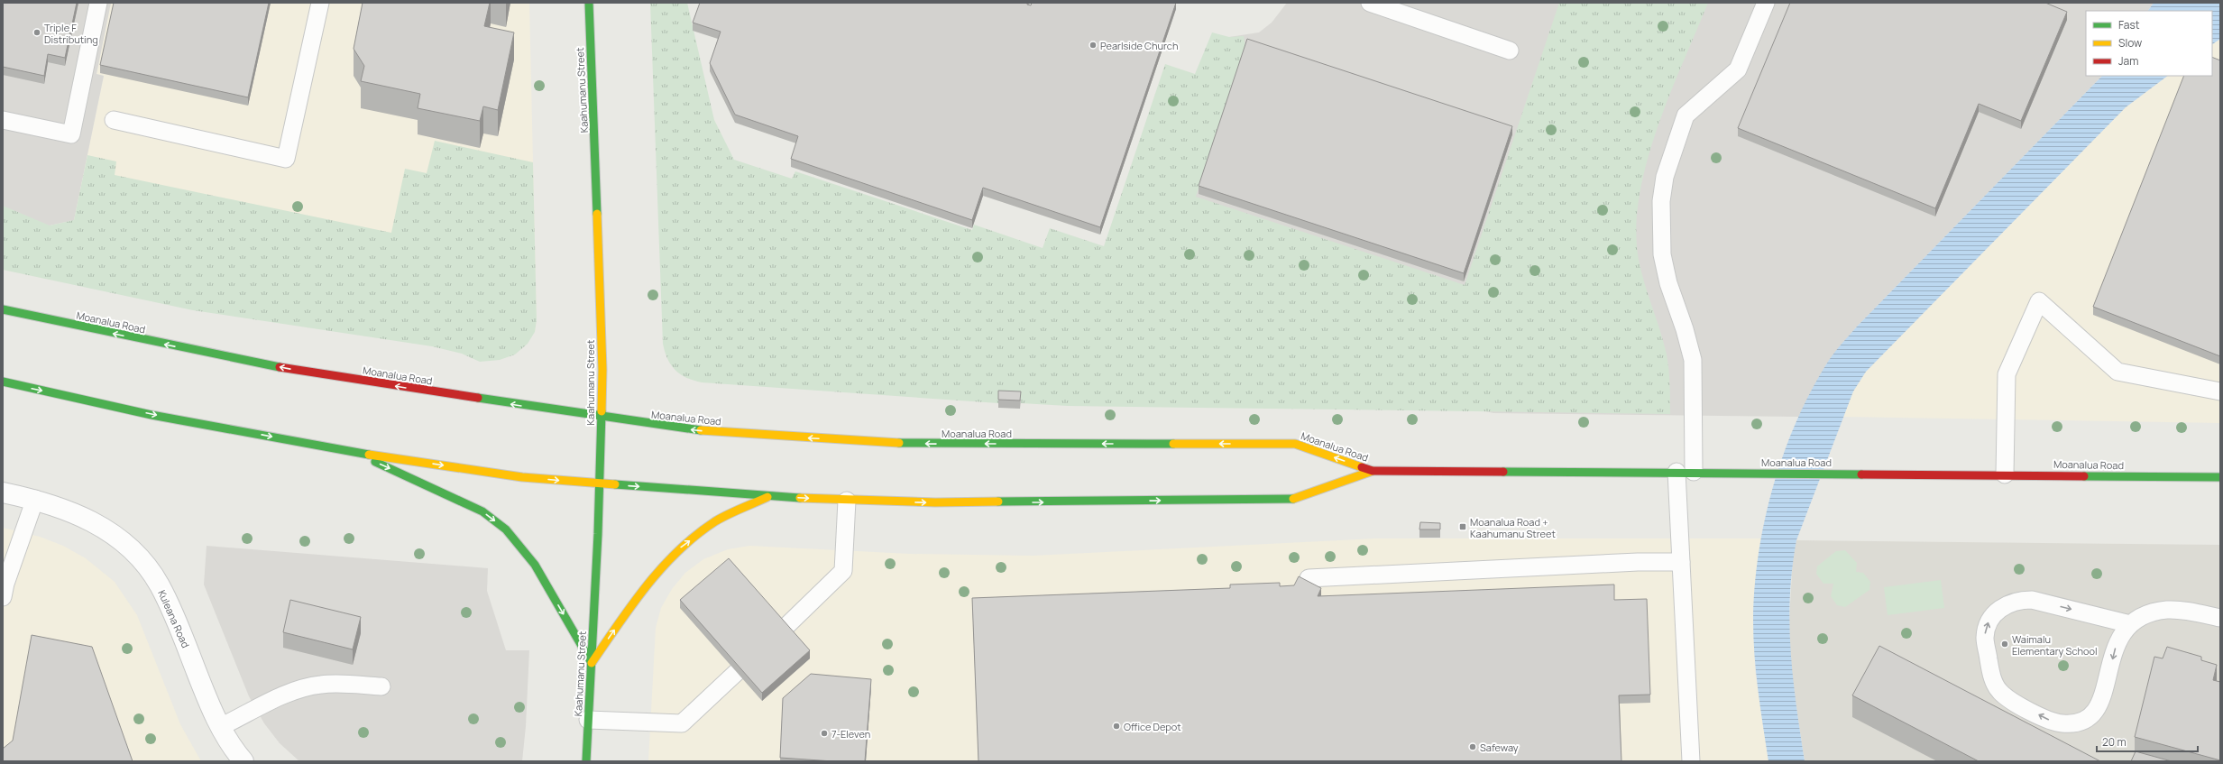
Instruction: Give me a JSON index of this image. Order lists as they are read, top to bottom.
{
  "streets": {
    "main road": ["Kaahumanu Street", "Moanalua Road"],
    "street": ["Kuleana Road"]
  },
  "crossings": [
    ["Kaahumanu Street", "Moanalua Road"]
  ],
  "places": {
    "other": [
      "Triple F Distributing",
      "Pearlside Church",
      "Waimalu Elementary School",
      "Office Depot",
      "7-Eleven",
      "Safeway"
    ],
    "transit": ["Moanalua Road + Kaahumanu Street"]
  },
  "legend": ["Fast", "Slow", "Jam"],
  "scale_bar": "20 m"
}
